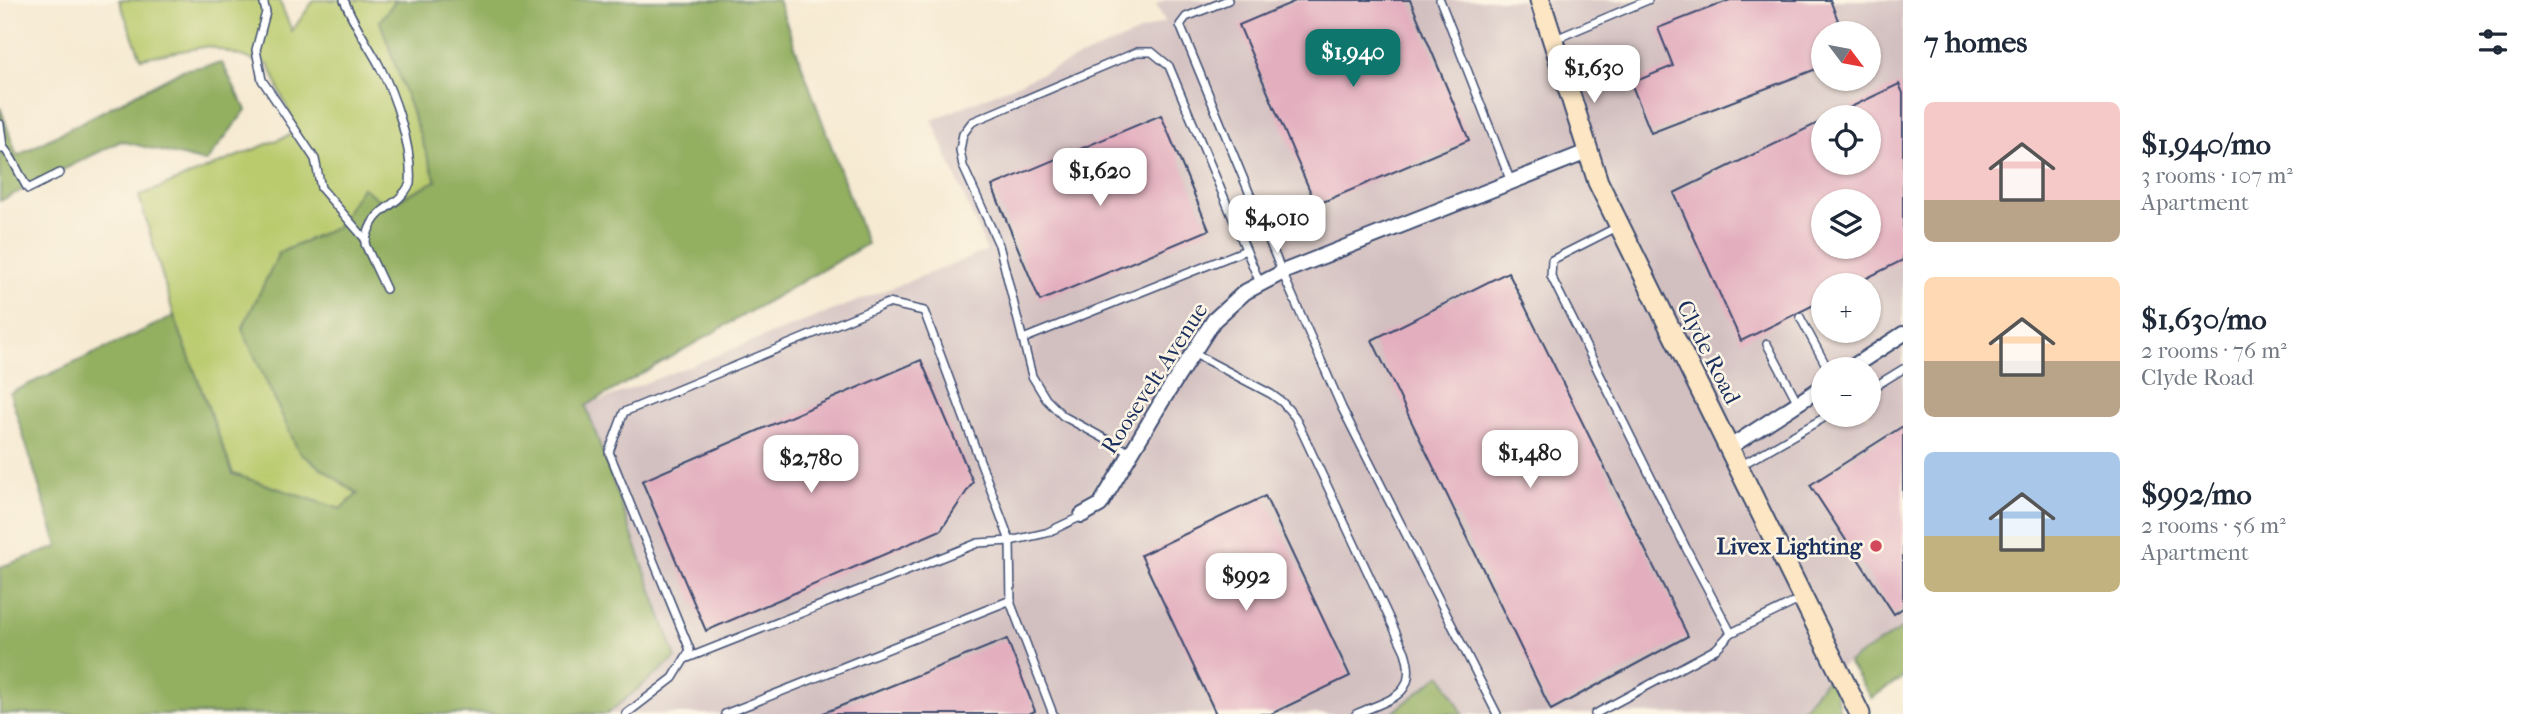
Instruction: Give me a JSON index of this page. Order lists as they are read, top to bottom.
{
  "streets": {
    "street": ["Clyde Road", "Roosevelt Avenue"]
  },
  "crossings": [
    ["Clyde Road", "Roosevelt Avenue"]
  ],
  "places": ["Livex Lighting"],
  "north": "bottom right",
  "page": {
    "heading": "7 homes",
    "map_buttons": ["+", "−"],
    "price": [
      "$1,940",
      "$1,630",
      "$1,620",
      "$4,010",
      "$1,480",
      "$2,780",
      "$992"
    ],
    "list": [
      {
        "name": "$1,940/mo",
        "note": "3 rooms · 107 m² · Apartment"
      },
      {
        "name": "$1,630/mo",
        "note": "2 rooms · 76 m² · Clyde Road"
      },
      {
        "name": "$992/mo",
        "note": "2 rooms · 56 m² · Apartment"
      }
    ]
  }
}
